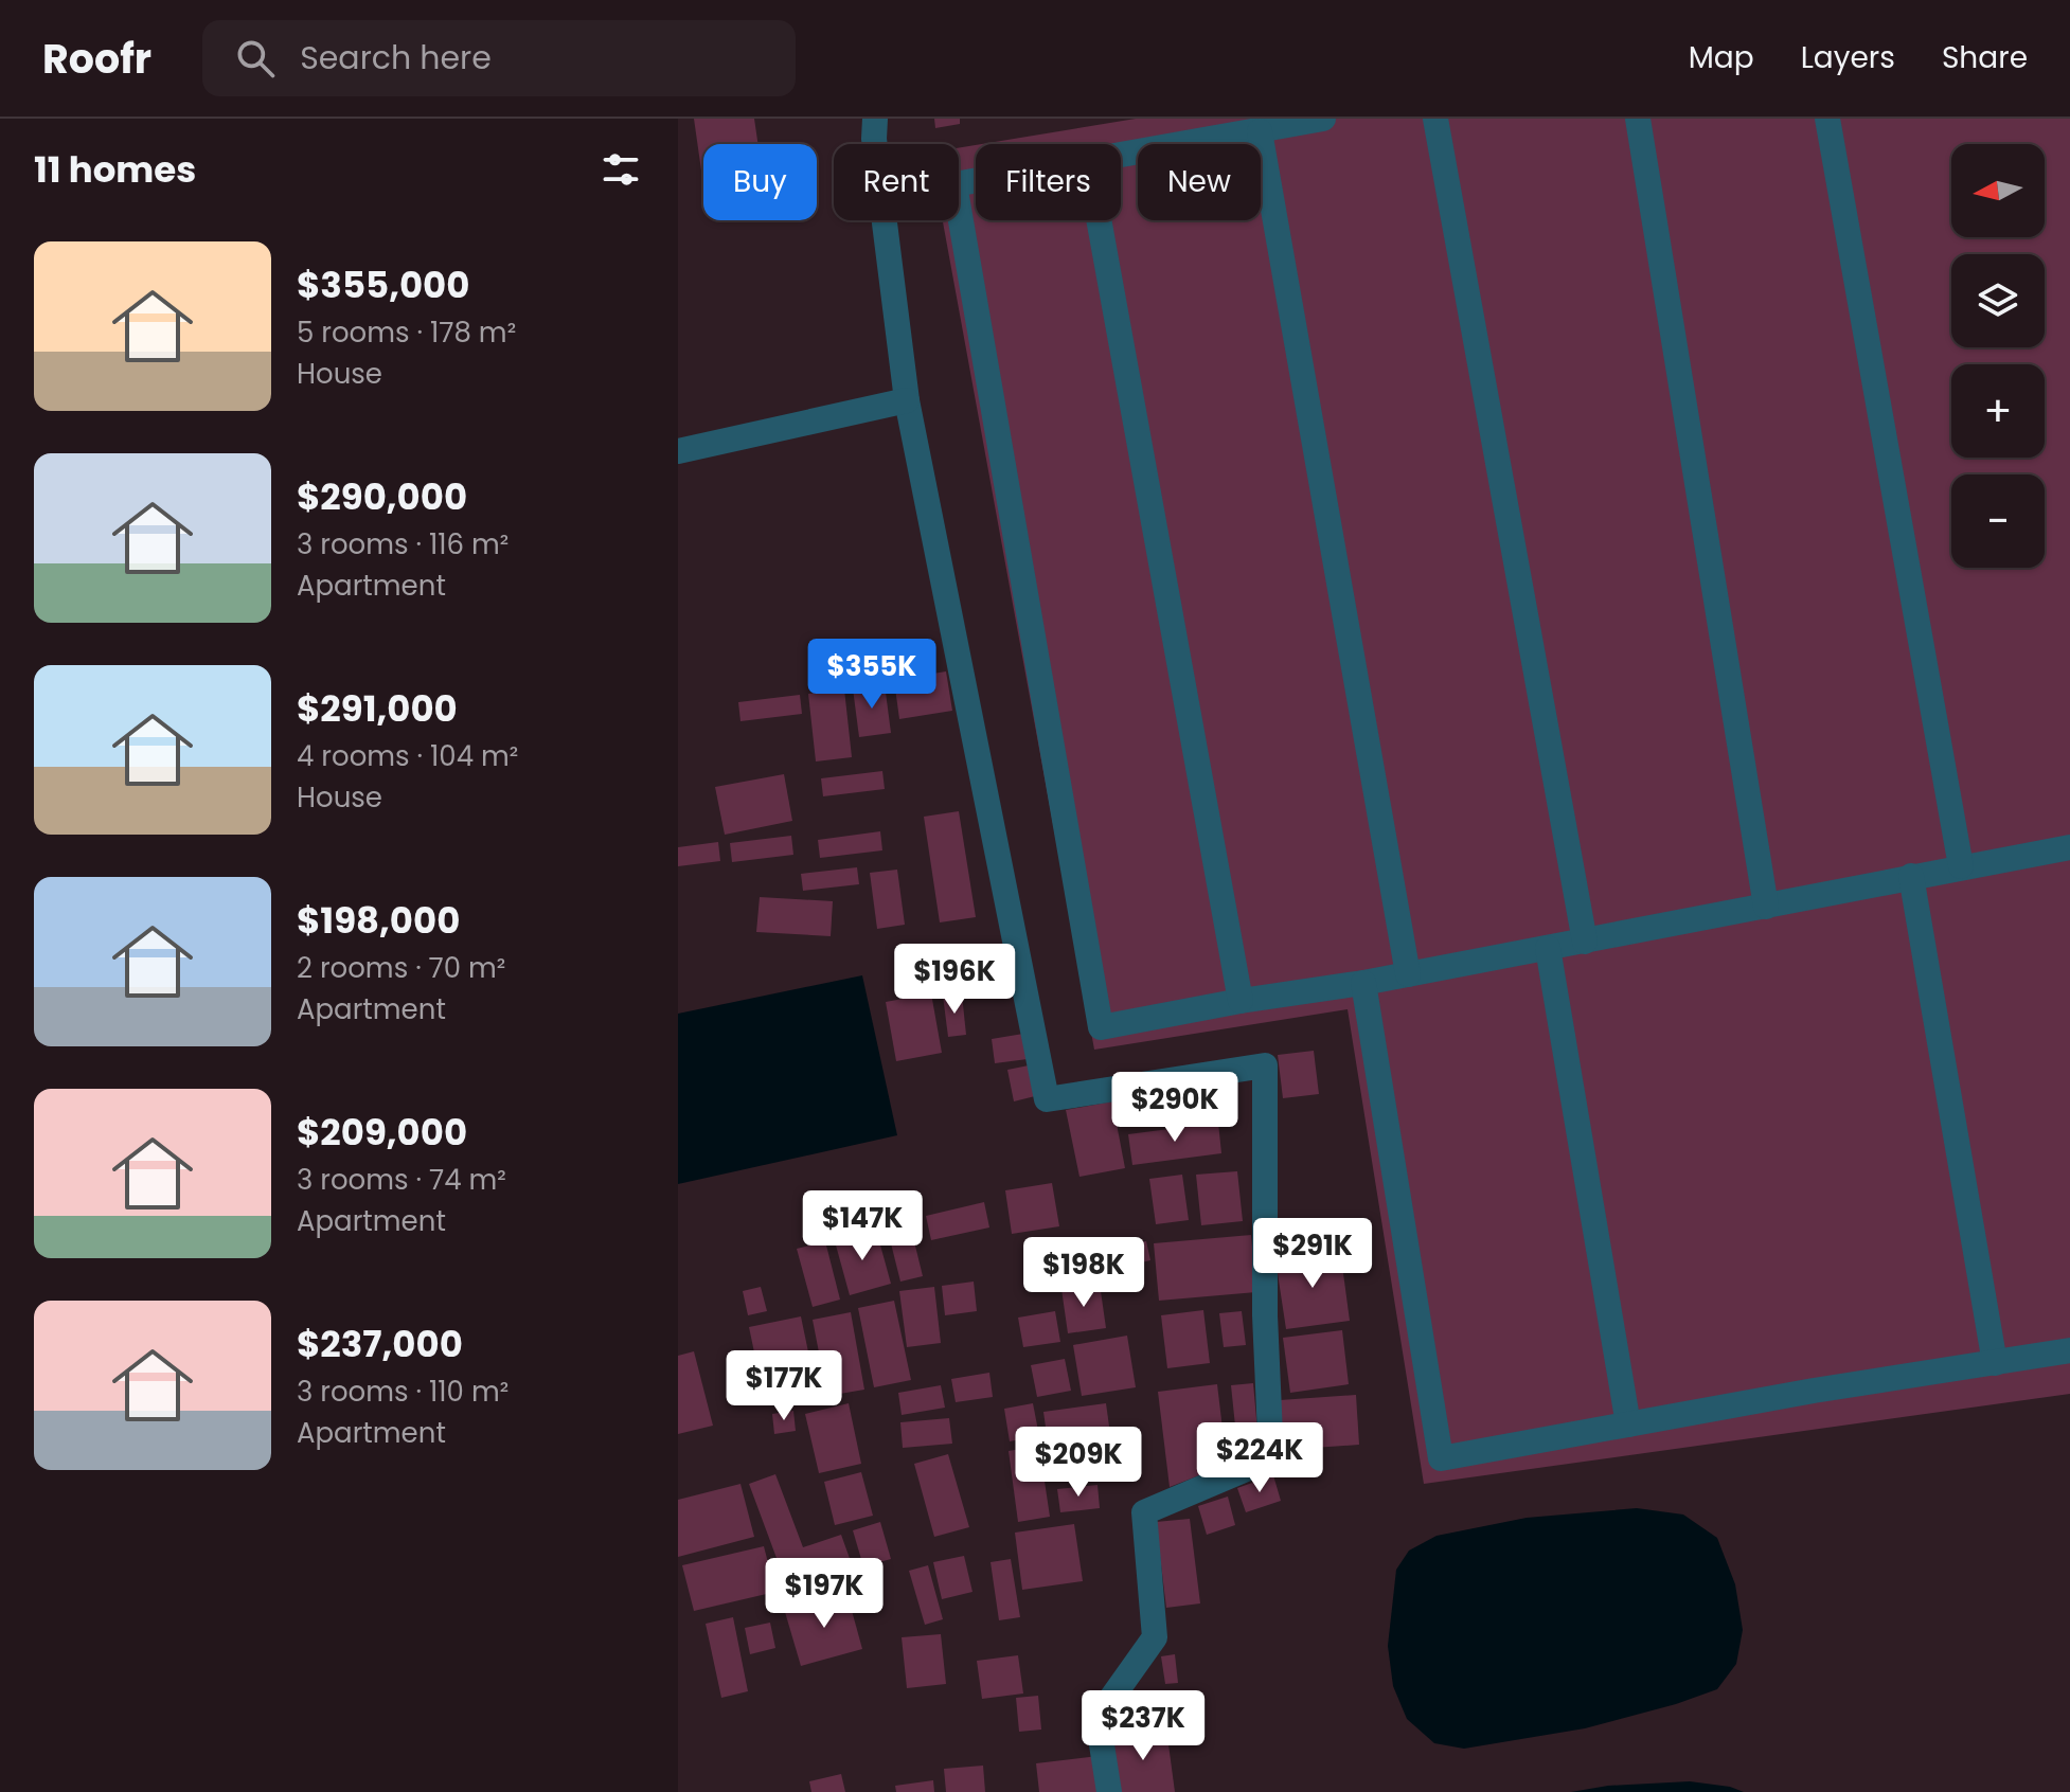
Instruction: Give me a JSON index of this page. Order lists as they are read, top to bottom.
{
  "north": "left",
  "page": {
    "header": "Roofr",
    "search": "Search here",
    "nav": ["Map", "Layers", "Share"],
    "heading": "11 homes",
    "map_buttons": ["+", "−"],
    "chip": [
      "Buy",
      "Rent",
      "Filters",
      "New"
    ],
    "list": [
      {
        "name": "$355,000",
        "note": "5 rooms · 178 m² · House"
      },
      {
        "name": "$290,000",
        "note": "3 rooms · 116 m² · Apartment"
      },
      {
        "name": "$291,000",
        "note": "4 rooms · 104 m² · House"
      },
      {
        "name": "$198,000",
        "note": "2 rooms · 70 m² · Apartment"
      },
      {
        "name": "$209,000",
        "note": "3 rooms · 74 m² · Apartment"
      },
      {
        "name": "$237,000",
        "note": "3 rooms · 110 m² · Apartment"
      }
    ],
    "price": [
      "$355K",
      "$196K",
      "$290K",
      "$147K",
      "$291K",
      "$198K",
      "$177K",
      "$224K",
      "$209K",
      "$197K",
      "$237K"
    ]
  }
}
